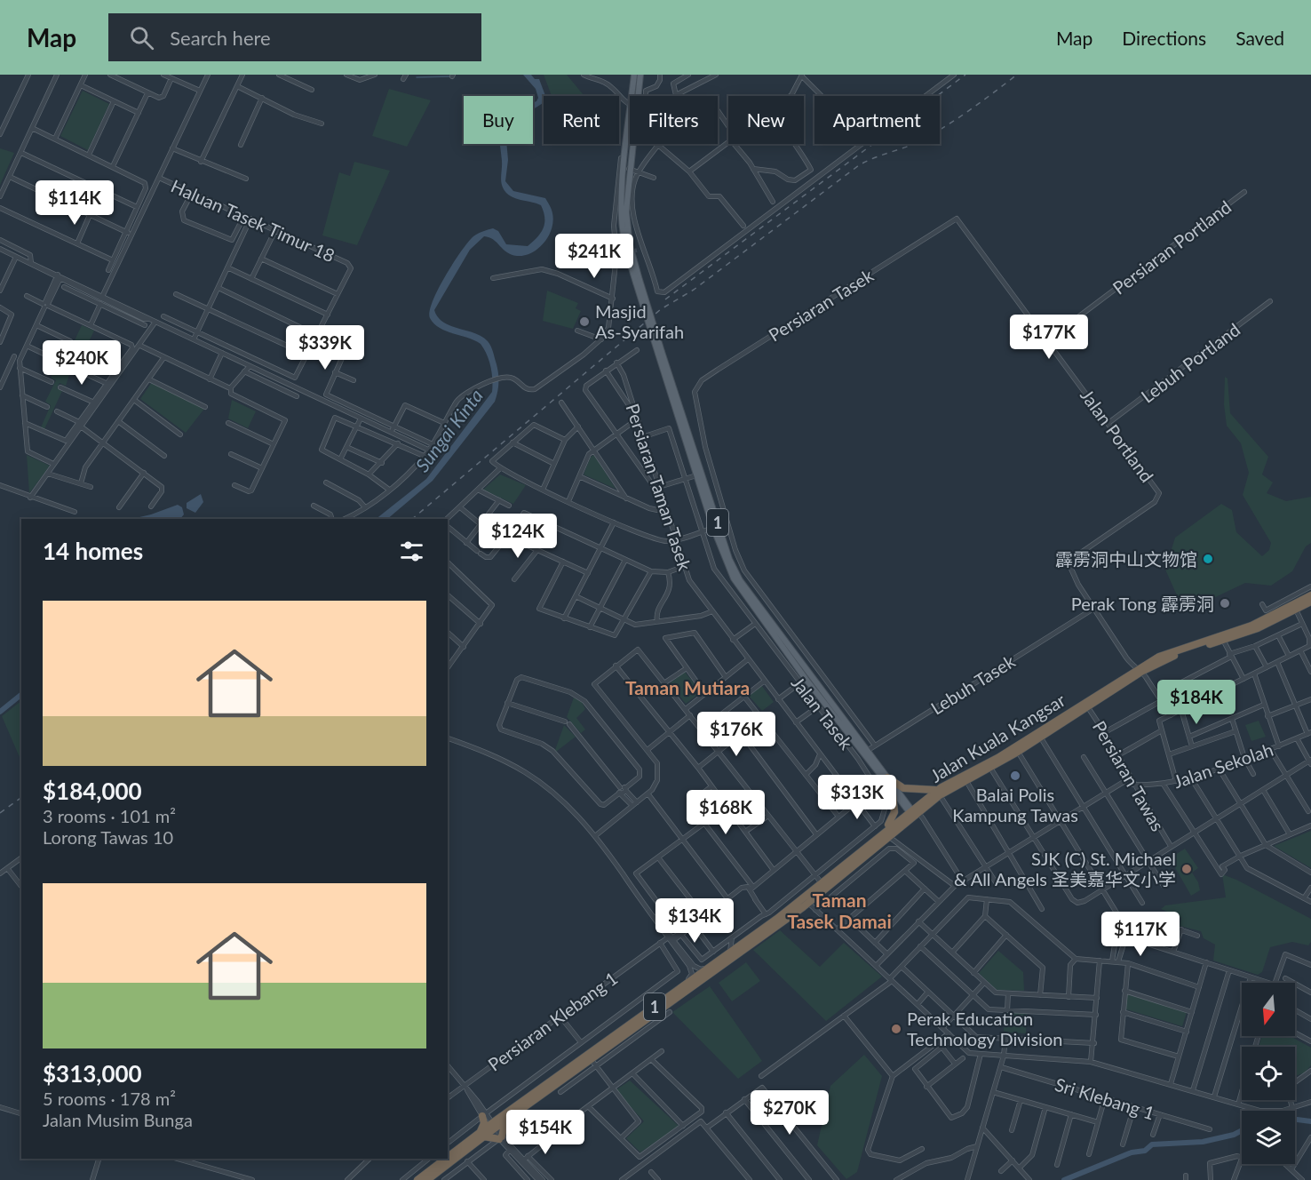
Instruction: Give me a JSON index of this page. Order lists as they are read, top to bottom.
{
  "streets": {
    "highway": ["1", "Jalan Kuala Kangsar"],
    "street": [
      "Haluan Tasek Timur 18",
      "Persiaran Portland",
      "Persiaran Tasek",
      "Lebuh Portland",
      "Jalan Portland",
      "Persiaran Taman Tasek",
      "Lebuh Tasek",
      "Jalan Tasek",
      "Jalan Sekolah",
      "Persiaran Tawas",
      "Persiaran Klebang 1",
      "Sri Klebang 1"
    ]
  },
  "crossings": [
    ["Persiaran Portland", "Jalan Portland"],
    ["Persiaran Tasek", "Jalan Portland"],
    ["Persiaran Tasek", "Jalan Tasek"],
    ["Lebuh Portland", "Jalan Portland"],
    ["Jalan Portland", "Lebuh Tasek"],
    ["Persiaran Taman Tasek", "Jalan Tasek"],
    ["1", "Lebuh Tasek"],
    ["1", "Jalan Kuala Kangsar"],
    ["Lebuh Tasek", "Jalan Tasek"],
    ["Jalan Tasek", "Persiaran Klebang 1"],
    ["Jalan Kuala Kangsar", "Persiaran Tawas"],
    ["Jalan Sekolah", "Persiaran Tawas"]
  ],
  "districts": ["Taman Mutiara", "Taman Tasek Damai"],
  "water": ["Sungai Kinta"],
  "places": [
    "Masjid As-Syarifah",
    "霹雳洞中山文物馆",
    "Perak Tong 霹雳洞",
    "Balai Polis Kampung Tawas",
    "SJK (C) St. Michael & All Angels 圣美嘉华文小学",
    "Perak Education Technology Division"
  ],
  "north": "bottom",
  "page": {
    "header": "Map",
    "search": "Search here",
    "nav": ["Map", "Directions", "Saved"],
    "chip": [
      "Buy",
      "Rent",
      "Filters",
      "New",
      "Apartment"
    ],
    "price": [
      "$114K",
      "$241K",
      "$177K",
      "$339K",
      "$240K",
      "$124K",
      "$184K",
      "$176K",
      "$313K",
      "$168K",
      "$134K",
      "$117K",
      "$270K",
      "$154K"
    ],
    "heading": "14 homes",
    "list": [
      {
        "name": "$184,000",
        "note": "3 rooms · 101 m² · Lorong Tawas 10"
      },
      {
        "name": "$313,000",
        "note": "5 rooms · 178 m² · Jalan Musim Bunga"
      }
    ]
  }
}
